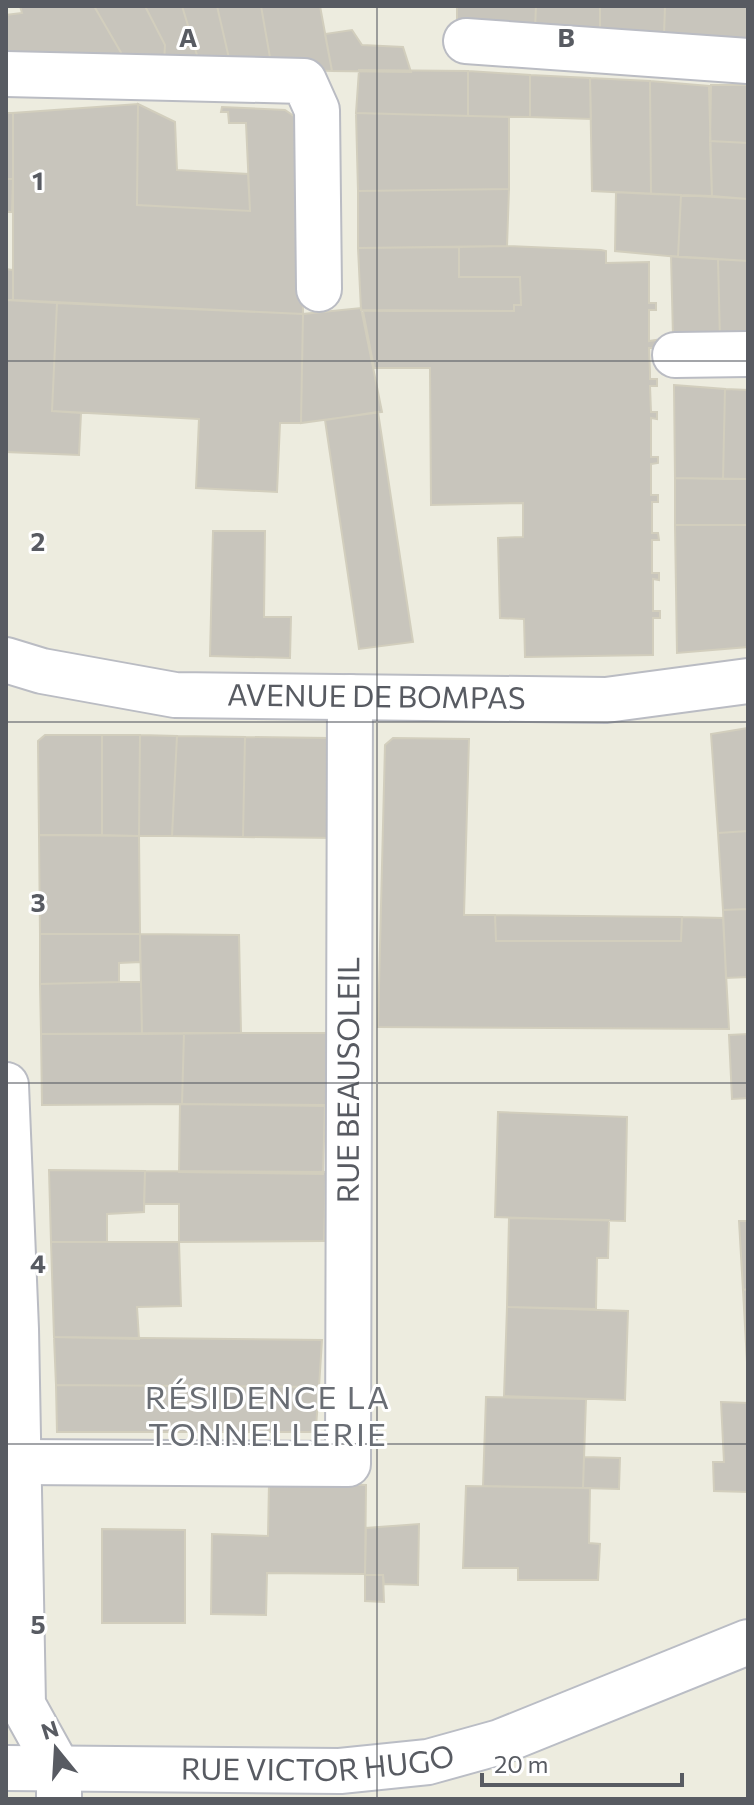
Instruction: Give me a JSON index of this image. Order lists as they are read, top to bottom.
{
  "streets": {
    "street": ["AVENUE DE BOMPAS", "RUE BEAUSOLEIL", "RUE VICTOR HUGO"]
  },
  "crossings": [
    ["AVENUE DE BOMPAS", "RUE BEAUSOLEIL"]
  ],
  "districts": ["RÉSIDENCE LA TONNELLERIE"],
  "scale_bar": "20 m",
  "north": "top",
  "grid": {
    "columns": ["A", "B"],
    "rows": [
      "1",
      "2",
      "3",
      "4",
      "5"
    ]
  }
}
